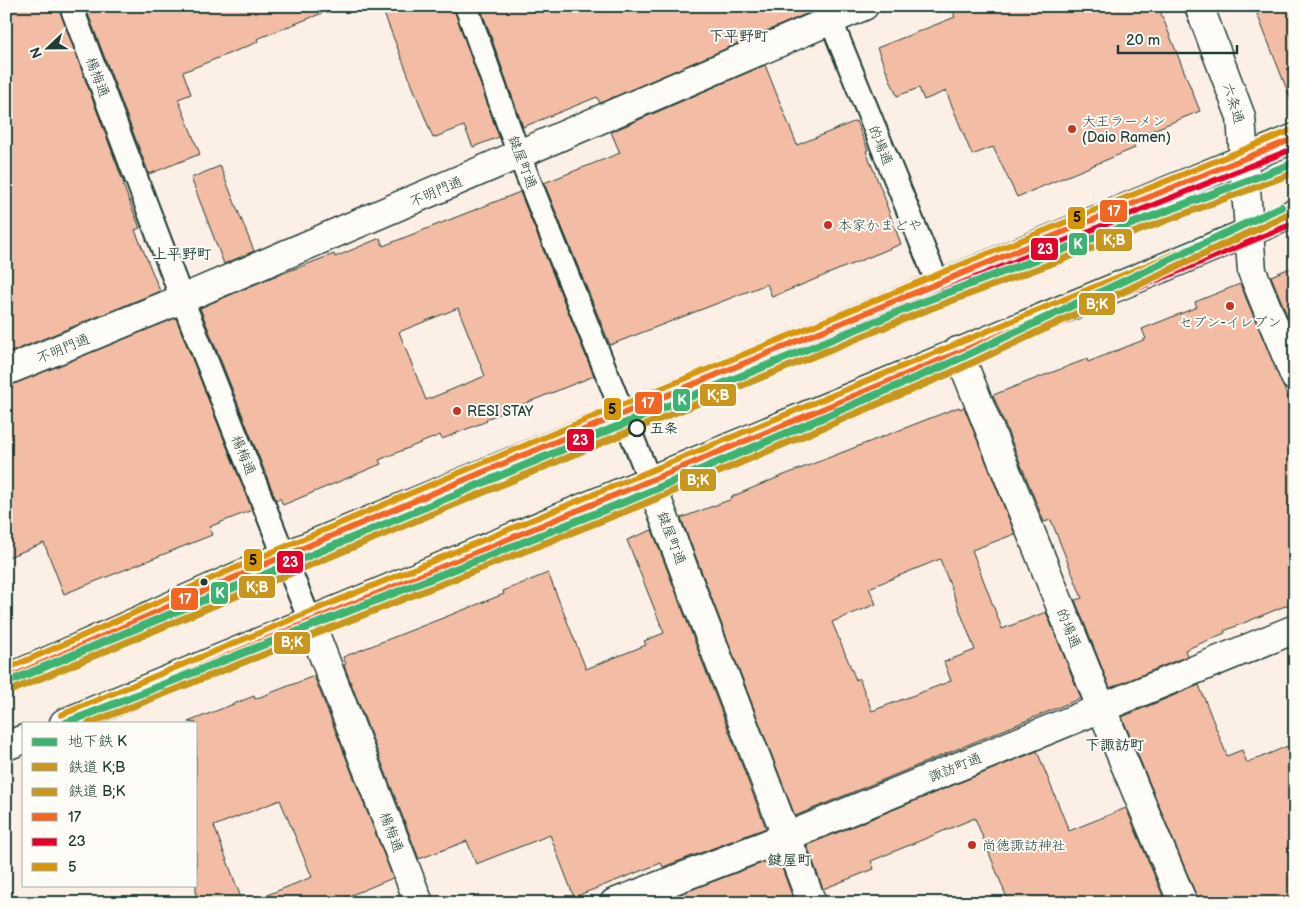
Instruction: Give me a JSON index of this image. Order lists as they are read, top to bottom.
{
  "streets": {
    "main road": [
      "楊梅通",
      "六条通",
      "的場通",
      "鍵屋町通",
      "不明門通",
      "諏訪町通"
    ]
  },
  "crossings": [
    ["楊梅通", "不明門通"],
    ["的場通", "不明門通"],
    ["的場通", "諏訪町通"],
    ["鍵屋町通", "不明門通"],
    ["鍵屋町通", "諏訪町通"]
  ],
  "districts": [
    "下平野町",
    "上平野町",
    "下諏訪町",
    "鍵屋町"
  ],
  "places": [
    "大王ラーメン (Daio Ramen)",
    "本家かまどや",
    "セブン-イレブン",
    "RESI STAY",
    "五条",
    "尚徳諏訪神社"
  ],
  "lines": [
    "transit line 5",
    "transit line 17",
    "transit line 23",
    "metro line K",
    "rail line K;B",
    "rail line B;K"
  ],
  "legend": [
    "地下鉄 K",
    "鉄道 K;B",
    "鉄道 B;K",
    "17",
    "23",
    "5"
  ],
  "scale_bar": "20 m",
  "north": "left"
}
